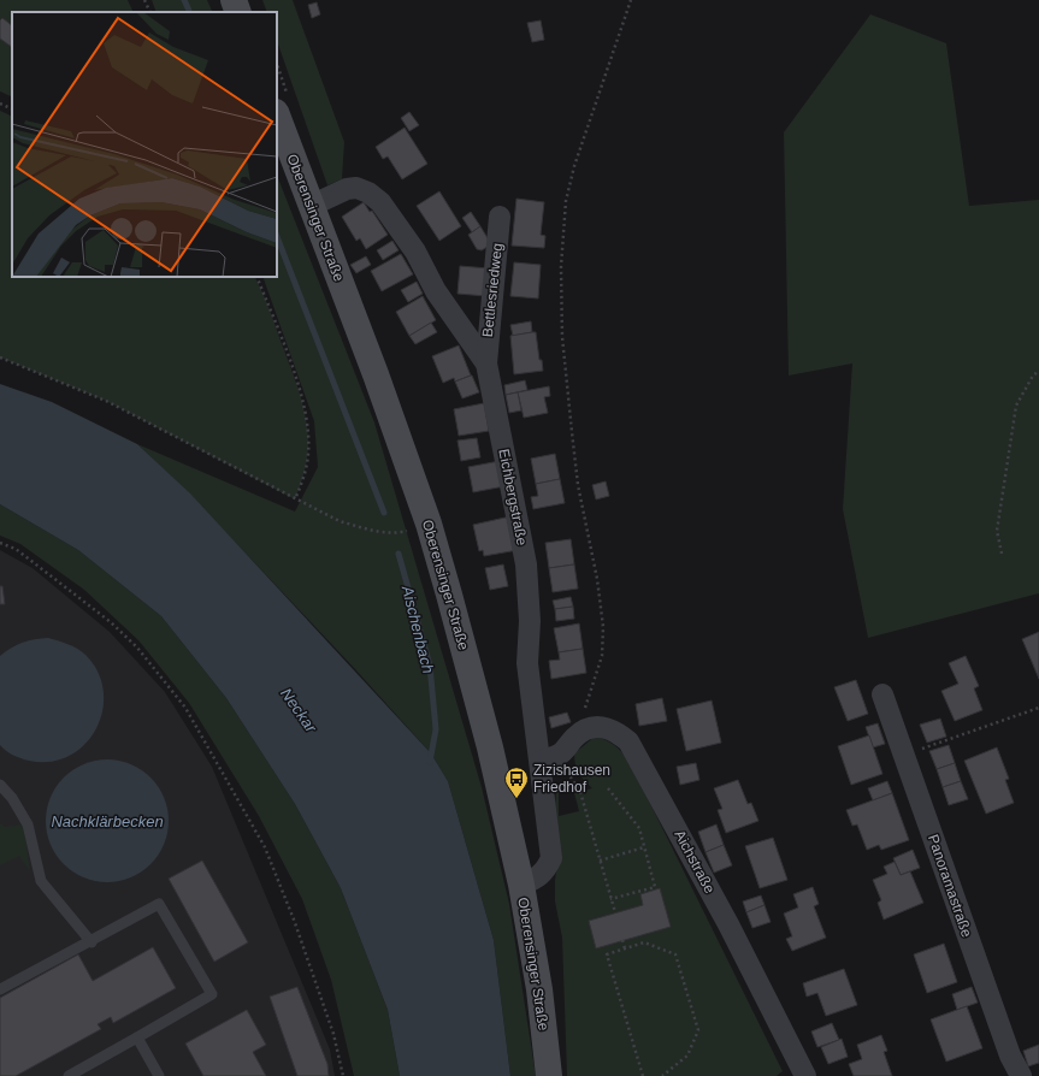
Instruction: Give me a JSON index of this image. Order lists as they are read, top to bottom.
{
  "streets": {
    "street": [
      "Oberensinger Straße",
      "Bettlesriedweg",
      "Eichbergstraße",
      "Aichstraße",
      "Panoramastraße"
    ]
  },
  "crossings": [
    ["Oberensinger Straße", "Eichbergstraße"],
    ["Bettlesriedweg", "Eichbergstraße"]
  ],
  "water": ["Aischenbach", "Neckar", "Nachklärbecken"],
  "places": {
    "bus stop": ["Zizishausen Friedhof"]
  }
}
